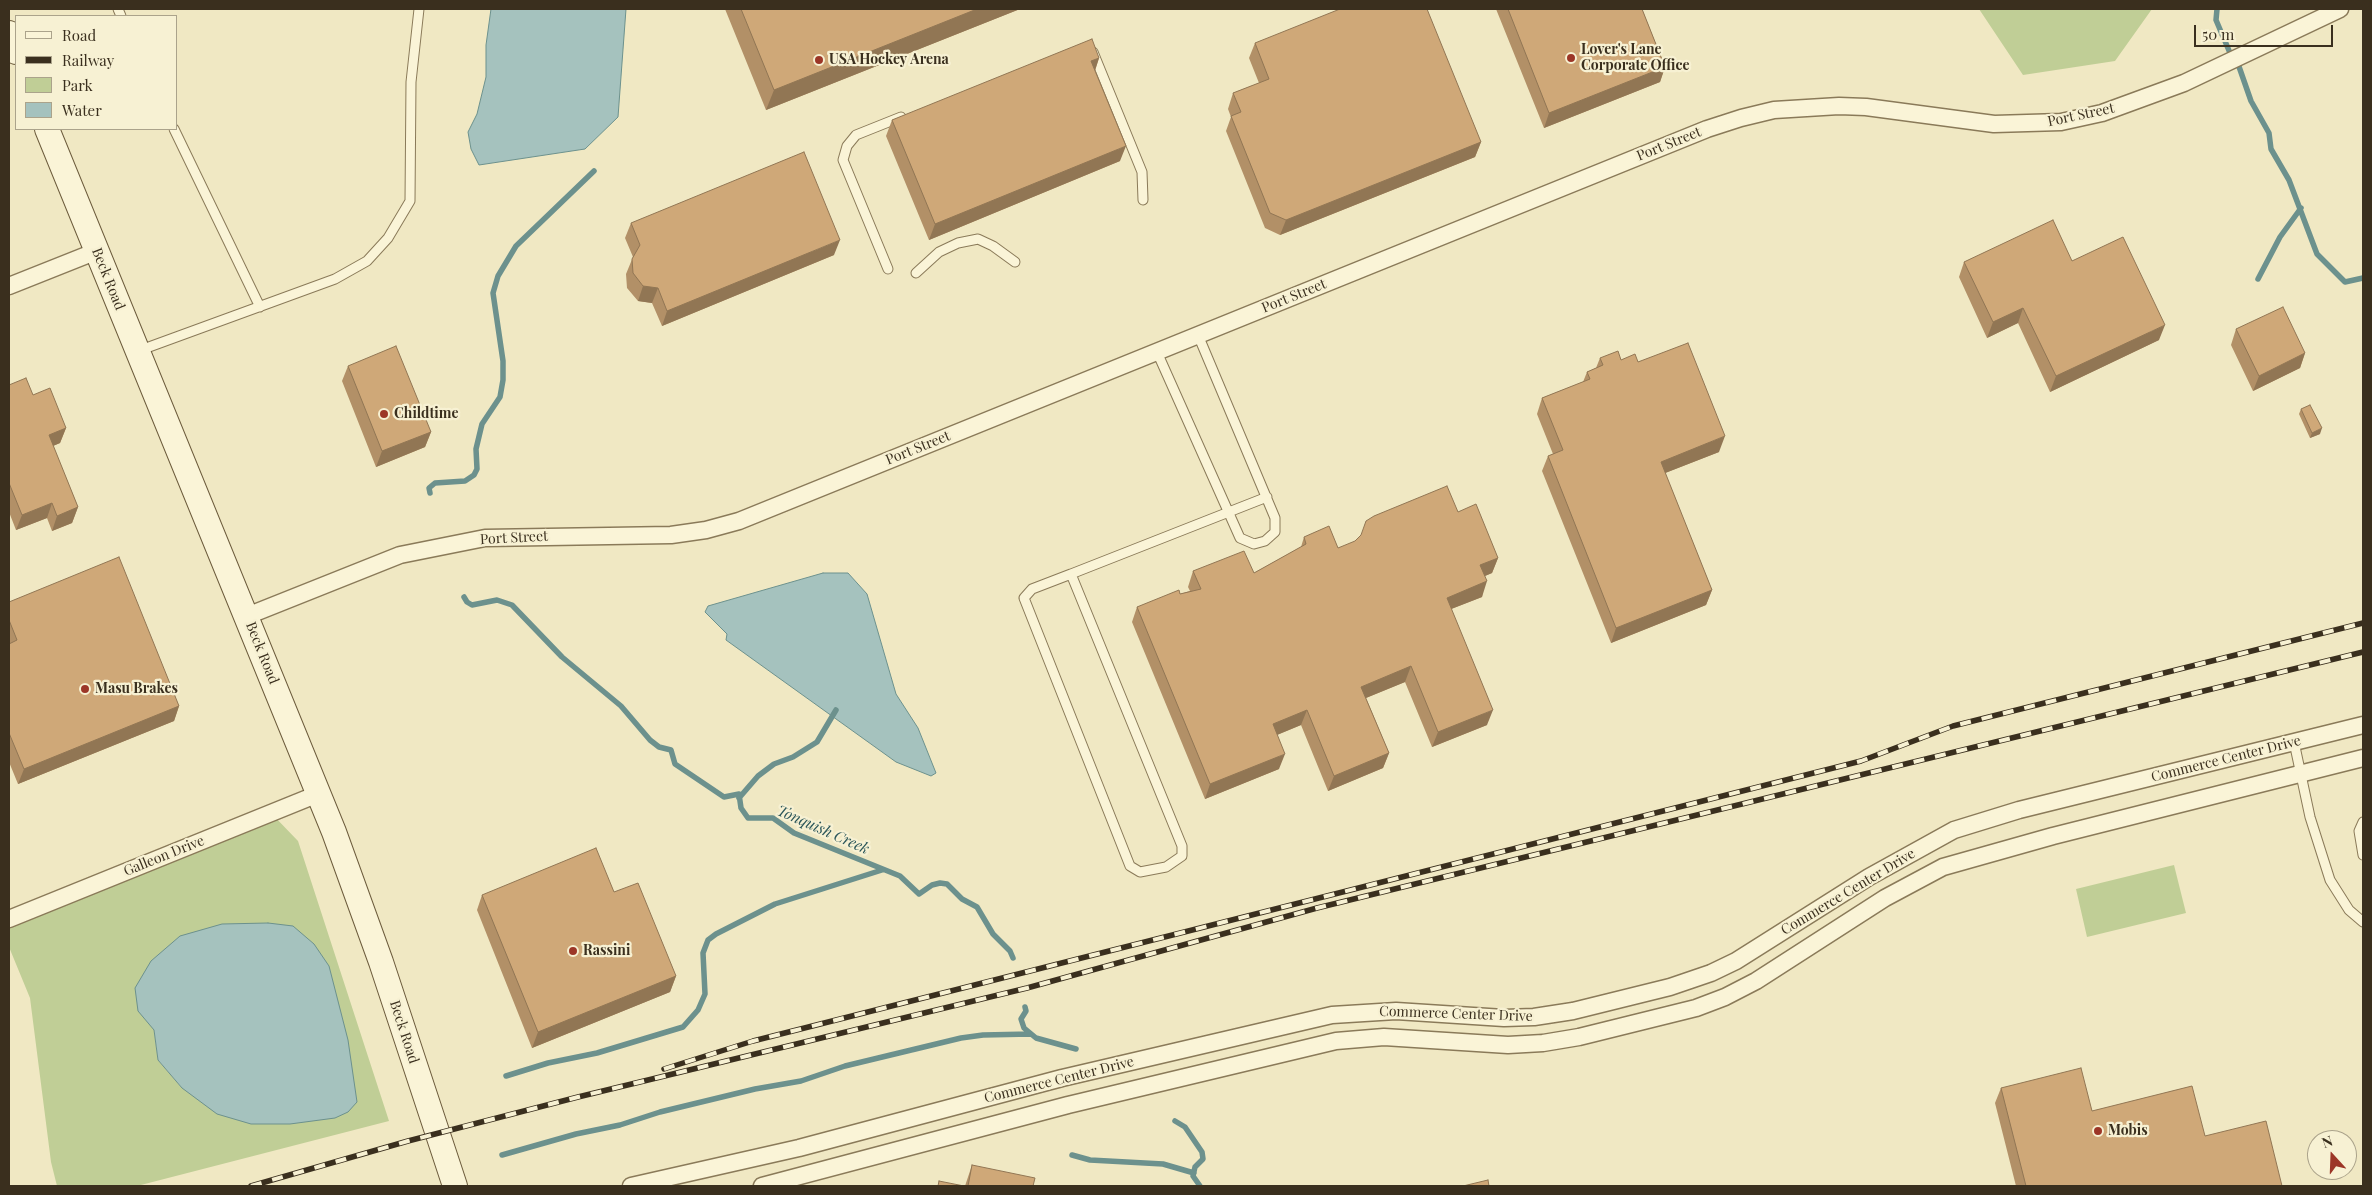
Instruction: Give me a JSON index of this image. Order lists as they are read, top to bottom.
{
  "streets": {
    "main road": ["Beck Road"],
    "street": ["Port Street", "Commerce Center Drive", "Galleon Drive"]
  },
  "crossings": [
    ["Port Street", "Beck Road"],
    ["Beck Road", "Galleon Drive"]
  ],
  "water": ["Tonquish Creek"],
  "places": [
    "Lover's Lane Corporate Office",
    "USA Hockey Arena",
    "Childtime",
    "Masu Brakes",
    "Rassini",
    "Mobis"
  ],
  "legend": [
    "Road",
    "Railway",
    "Park",
    "Water"
  ],
  "scale_bar": "50 m",
  "north": "top"
}
